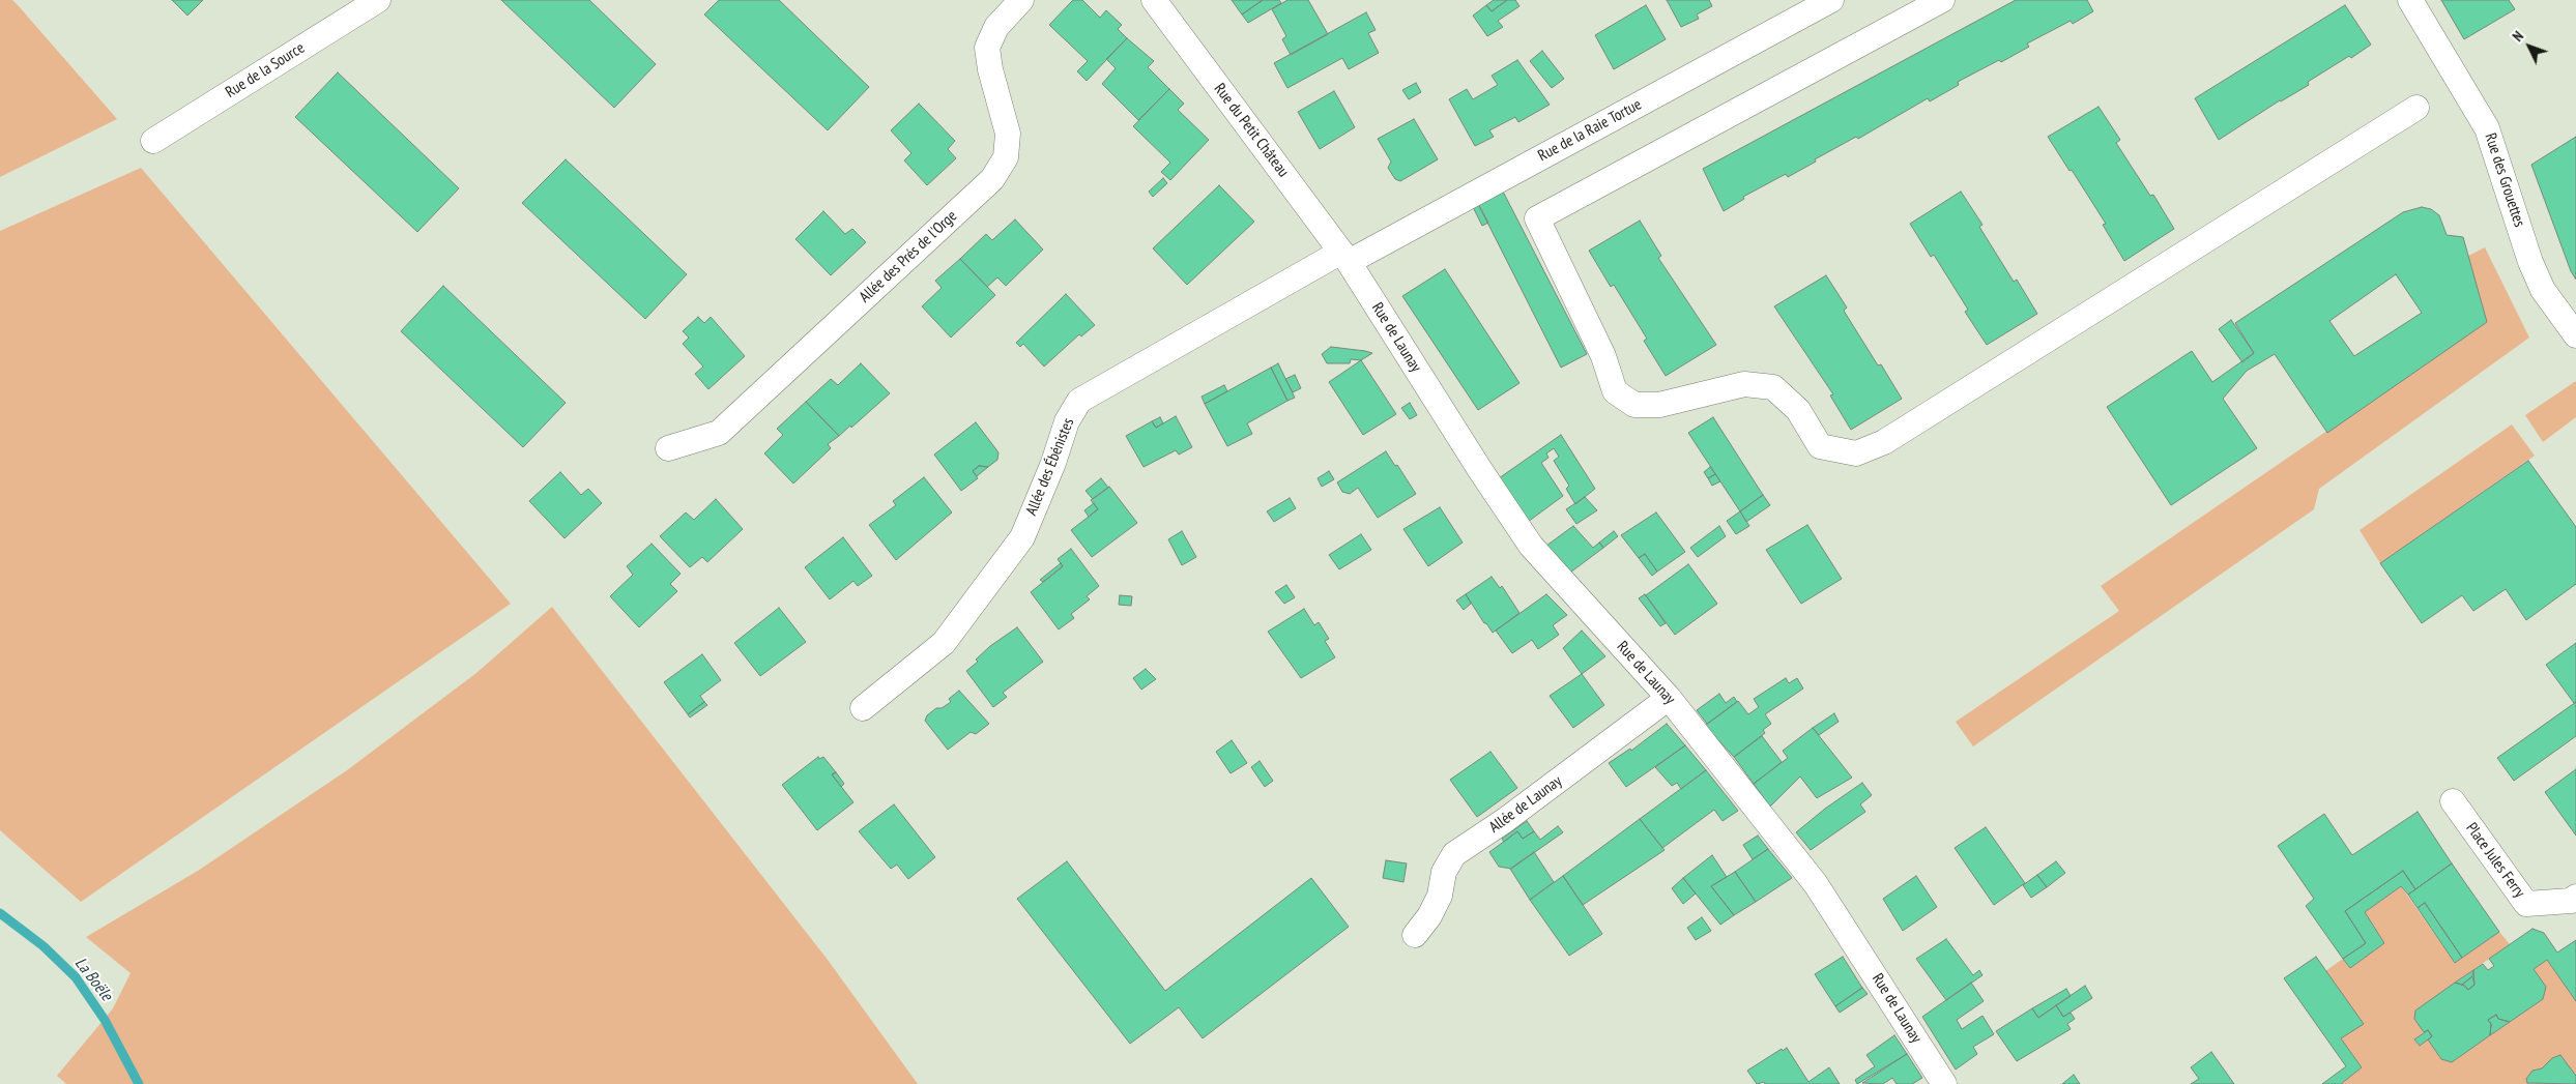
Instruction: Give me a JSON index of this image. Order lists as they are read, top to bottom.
{
  "streets": {
    "street": [
      "Rue de la Source",
      "Rue du Petit Château",
      "Rue de la Raie Tortue",
      "Rue des Grouettes",
      "Allée des Prés de l'Orge",
      "Rue de Launay",
      "Allée des Ébénistes",
      "Allée de Launay",
      "Place Jules Ferry"
    ]
  },
  "crossings": [
    ["Rue du Petit Château", "Rue de la Raie Tortue"],
    ["Rue du Petit Château", "Rue de Launay"],
    ["Rue du Petit Château", "Allée des Ébénistes"],
    ["Rue de la Raie Tortue", "Rue de Launay"],
    ["Rue de la Raie Tortue", "Allée des Ébénistes"],
    ["Rue de Launay", "Allée des Ébénistes"],
    ["Rue de Launay", "Allée de Launay"]
  ],
  "water": ["La Boële"],
  "north": "top left"
}
